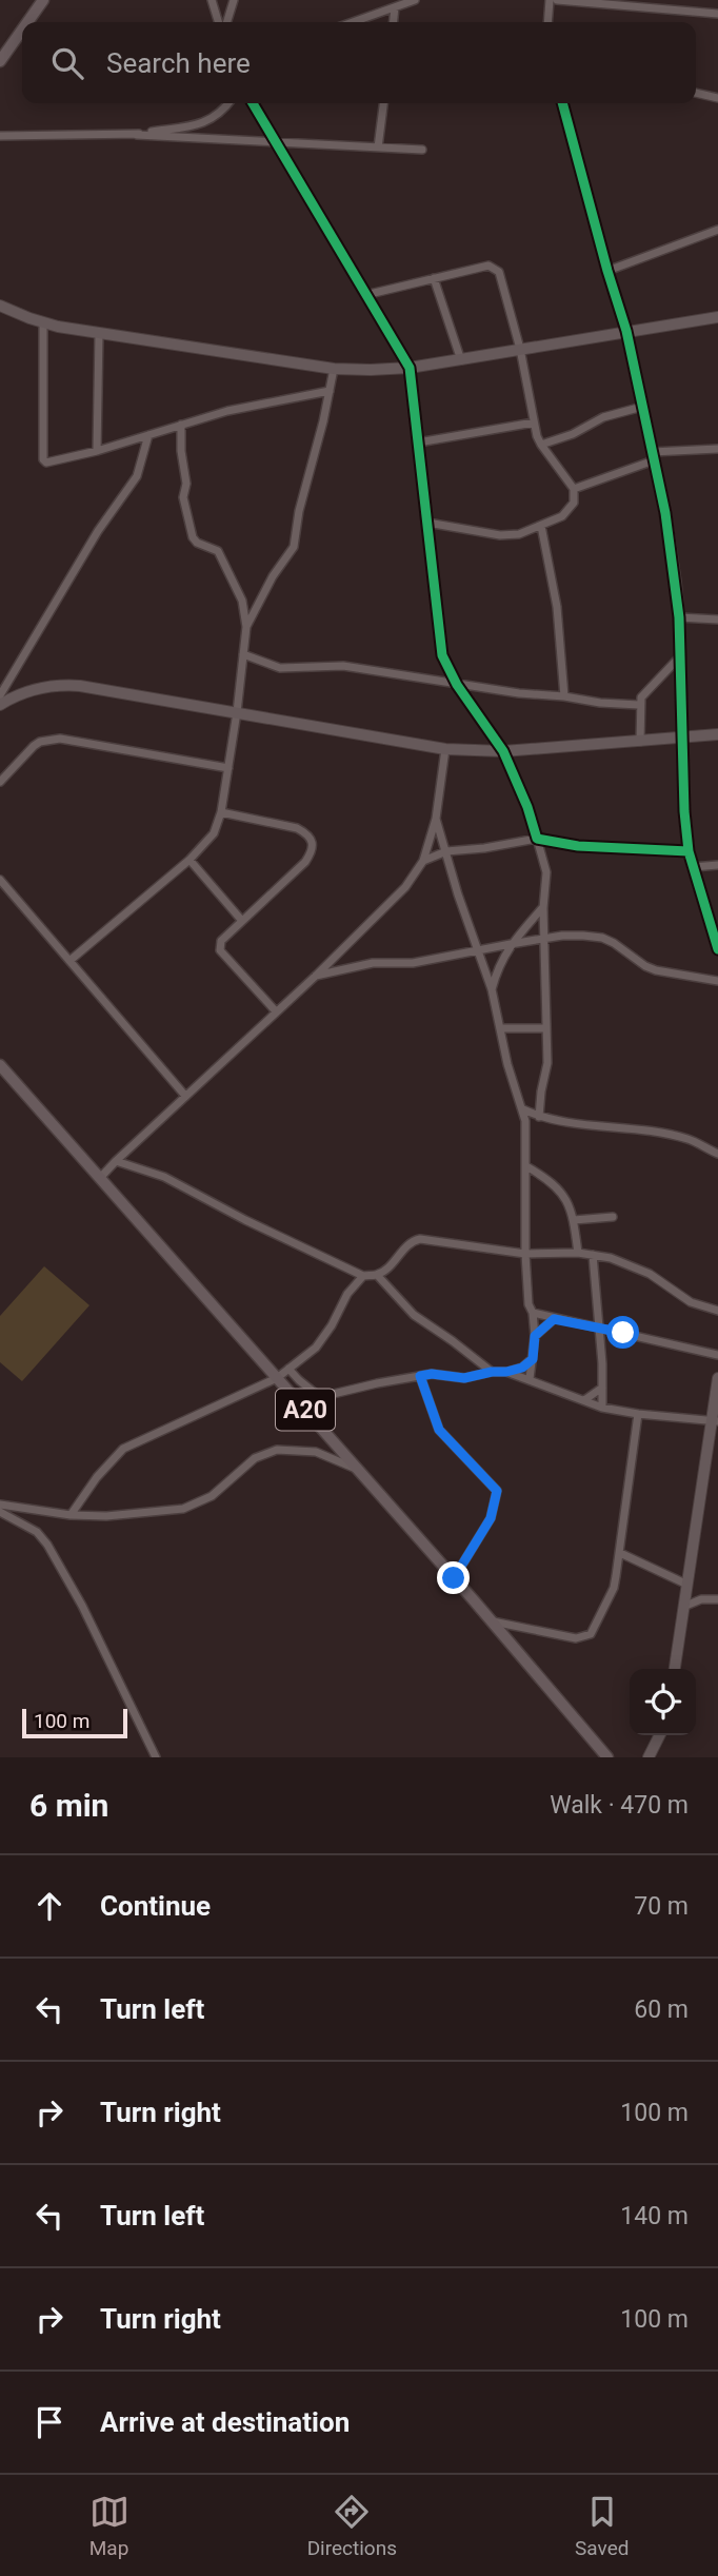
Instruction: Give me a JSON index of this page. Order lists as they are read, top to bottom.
{
  "streets": {
    "main road": ["A20"]
  },
  "scale_bar": "100 m",
  "page": {
    "search": "Search here",
    "scale": "100 m",
    "heading": ["6 min", "Walk · 470 m"],
    "list": [
      ["Continue", "70 m"],
      ["Turn left", "60 m"],
      ["Turn right", "100 m"],
      ["Turn left", "140 m"],
      ["Turn right", "100 m"],
      "Arrive at destination"
    ],
    "nav": ["Map", "Directions", "Saved"]
  }
}
